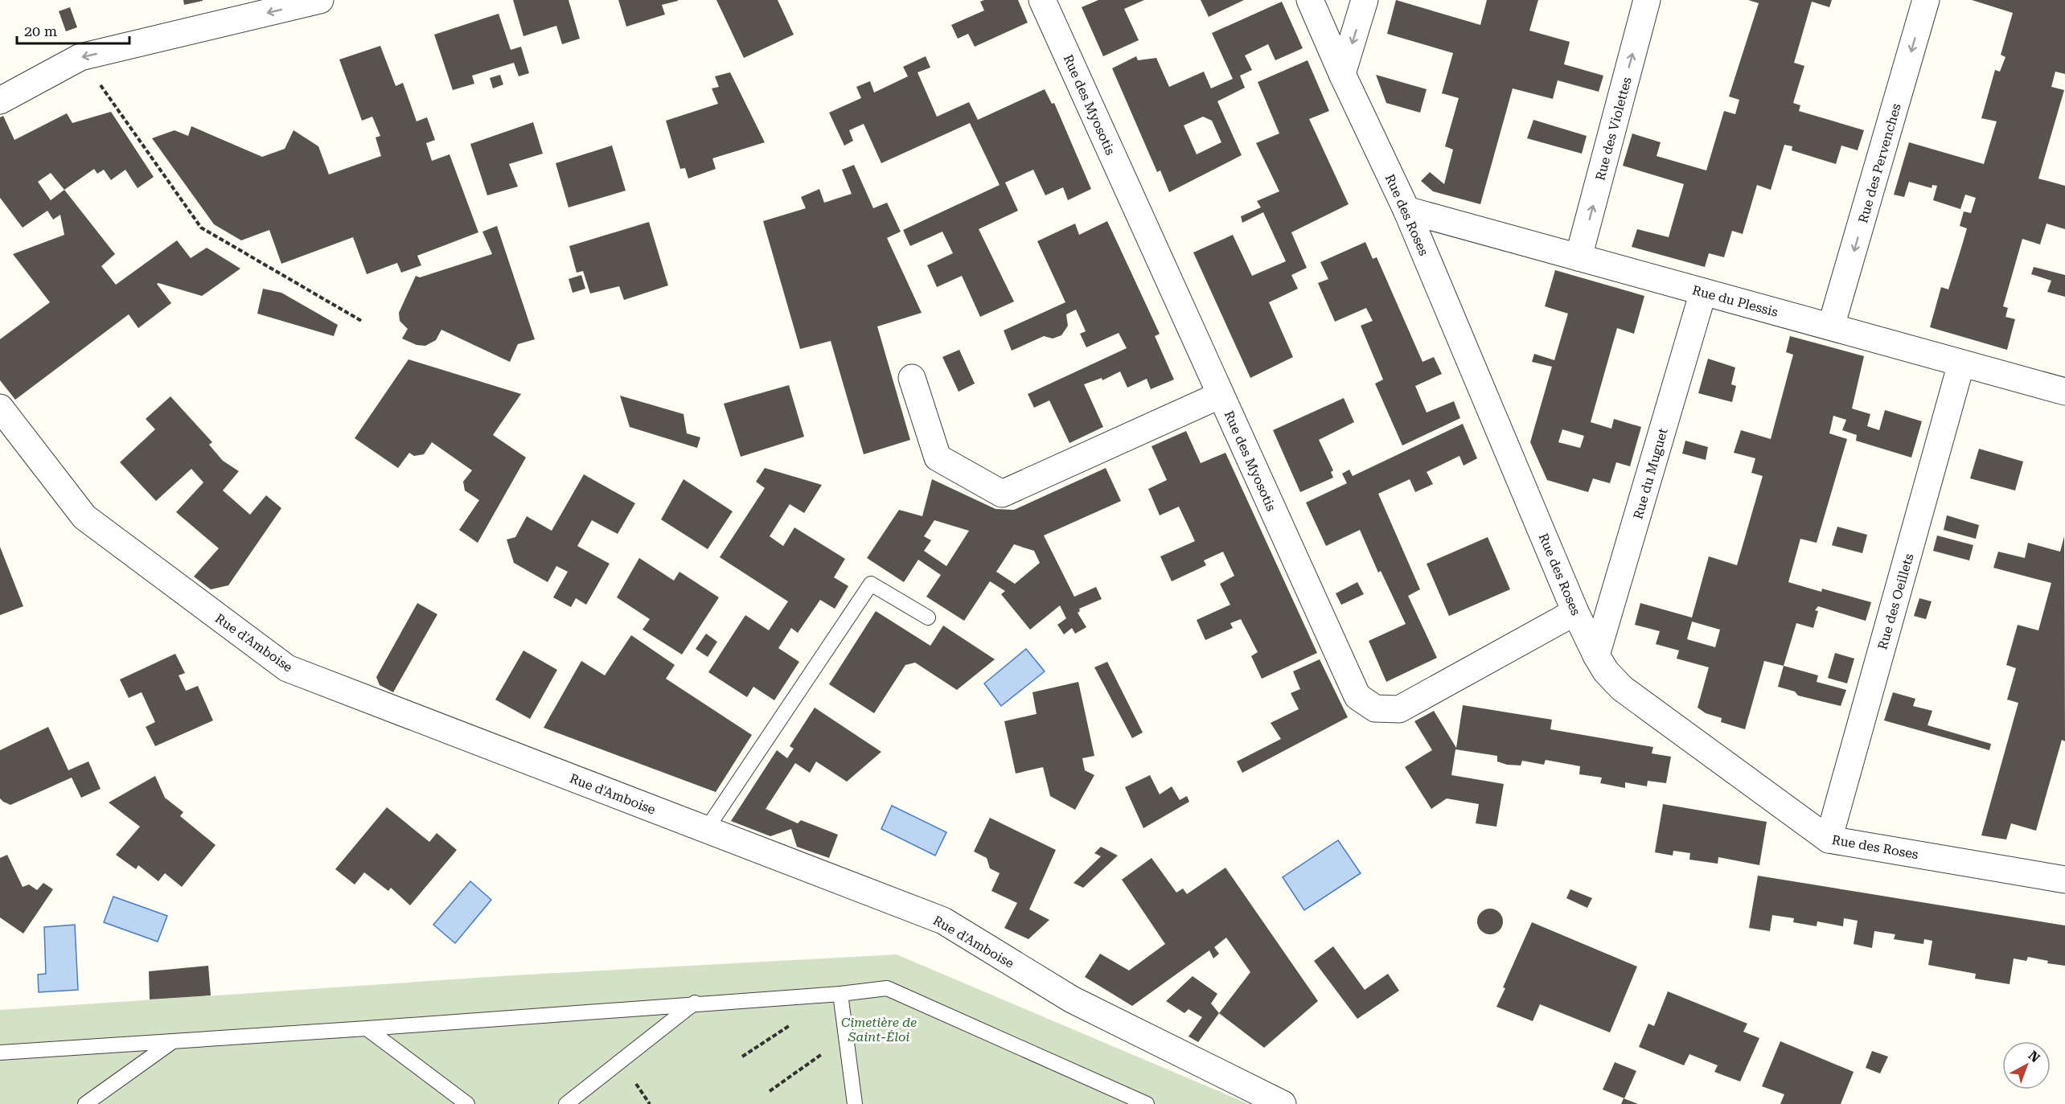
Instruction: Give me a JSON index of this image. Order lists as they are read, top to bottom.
{
  "streets": {
    "street": [
      "Rue des Myosotis",
      "Rue des Violettes",
      "Rue des Pervenches",
      "Rue des Roses",
      "Rue du Plessis",
      "Rue du Muguet",
      "Rue des Oeillets",
      "Rue d'Amboise"
    ]
  },
  "crossings": [
    ["Rue des Myosotis", "Rue des Roses"],
    ["Rue des Violettes", "Rue du Plessis"],
    ["Rue des Pervenches", "Rue du Plessis"],
    ["Rue des Roses", "Rue du Plessis"],
    ["Rue des Roses", "Rue du Muguet"],
    ["Rue des Roses", "Rue des Oeillets"],
    ["Rue du Plessis", "Rue du Muguet"],
    ["Rue du Plessis", "Rue des Oeillets"]
  ],
  "one_way": ["Rue des Violettes", "Rue des Pervenches"],
  "parks": ["Cimetière de Saint-Éloi"],
  "scale_bar": "20 m",
  "north": "top right"
}
